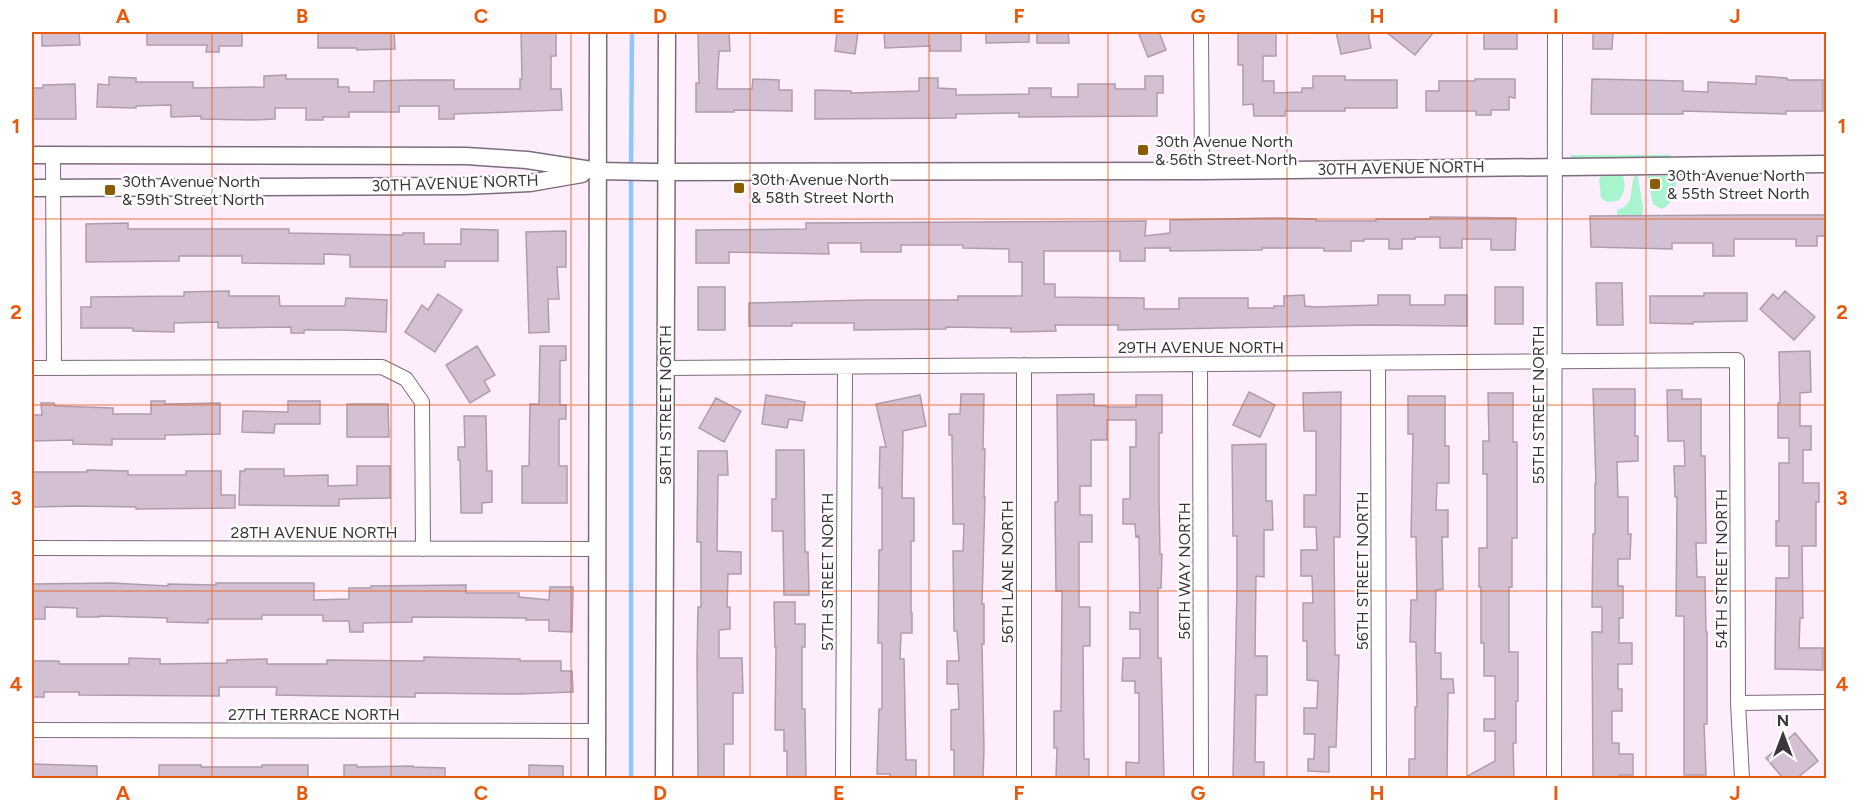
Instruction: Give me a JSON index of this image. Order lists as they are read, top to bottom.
{
  "streets": {
    "street": [
      "30TH AVENUE NORTH",
      "29TH AVENUE NORTH",
      "58TH STREET NORTH",
      "55TH STREET NORTH",
      "28TH AVENUE NORTH",
      "54TH STREET NORTH",
      "56TH WAY NORTH",
      "56TH STREET NORTH",
      "57TH STREET NORTH",
      "56TH LANE NORTH",
      "27TH TERRACE NORTH"
    ]
  },
  "crossings": [
    ["30TH AVENUE NORTH", "58TH STREET NORTH"],
    ["30TH AVENUE NORTH", "55TH STREET NORTH"],
    ["29TH AVENUE NORTH", "58TH STREET NORTH"],
    ["29TH AVENUE NORTH", "55TH STREET NORTH"],
    ["29TH AVENUE NORTH", "54TH STREET NORTH"],
    ["29TH AVENUE NORTH", "56TH WAY NORTH"],
    ["29TH AVENUE NORTH", "56TH STREET NORTH"],
    ["29TH AVENUE NORTH", "57TH STREET NORTH"],
    ["29TH AVENUE NORTH", "56TH LANE NORTH"]
  ],
  "places": {
    "transit": [
      "30th Avenue North & 56th Street North",
      "30th Avenue North & 55th Street North",
      "30th Avenue North & 58th Street North",
      "30th Avenue North & 59th Street North"
    ]
  },
  "north": "top",
  "grid": {
    "columns": [
      "A",
      "B",
      "C",
      "D",
      "E",
      "F",
      "G",
      "H",
      "I",
      "J"
    ],
    "rows": [
      "1",
      "2",
      "3",
      "4"
    ]
  }
}
